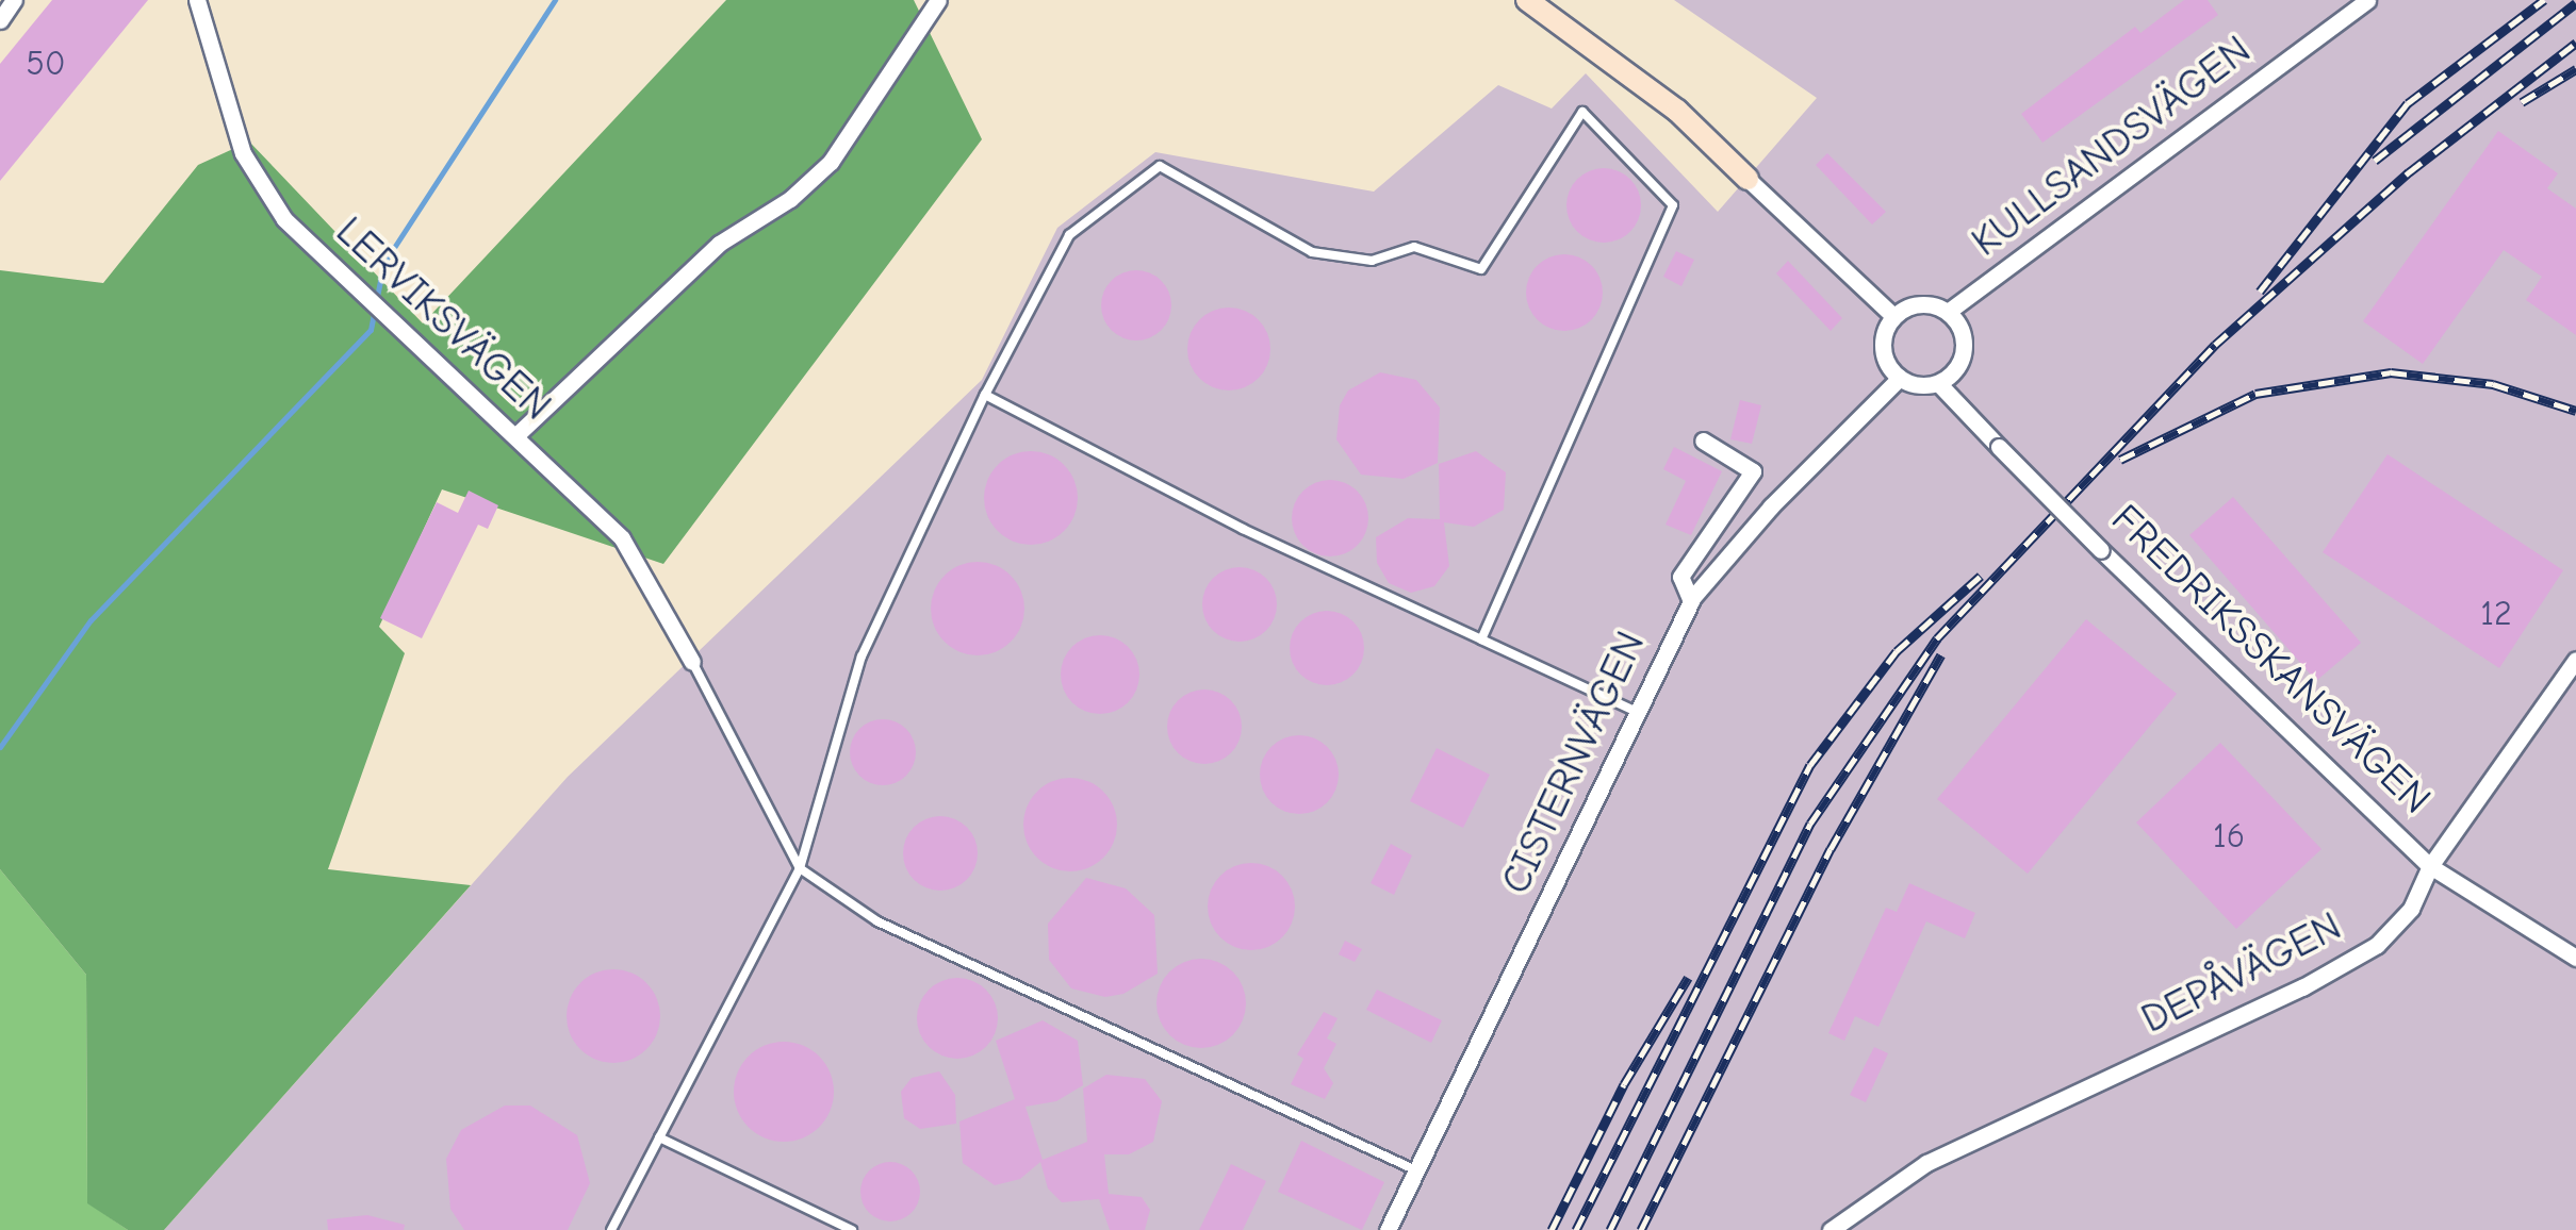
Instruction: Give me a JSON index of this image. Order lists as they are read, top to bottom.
{
  "streets": {
    "street": [
      "KULLSANDSVÄGEN",
      "LERVIKSVÄGEN",
      "FREDRIKSSKANSVÄGEN",
      "CISTERNVÄGEN",
      "DEPÅVÄGEN"
    ]
  },
  "crossings": [
    ["KULLSANDSVÄGEN", "FREDRIKSSKANSVÄGEN"],
    ["KULLSANDSVÄGEN", "CISTERNVÄGEN"],
    ["FREDRIKSSKANSVÄGEN", "CISTERNVÄGEN"],
    ["FREDRIKSSKANSVÄGEN", "DEPÅVÄGEN"]
  ],
  "house_numbers": ["50", "12", "16"]
}
